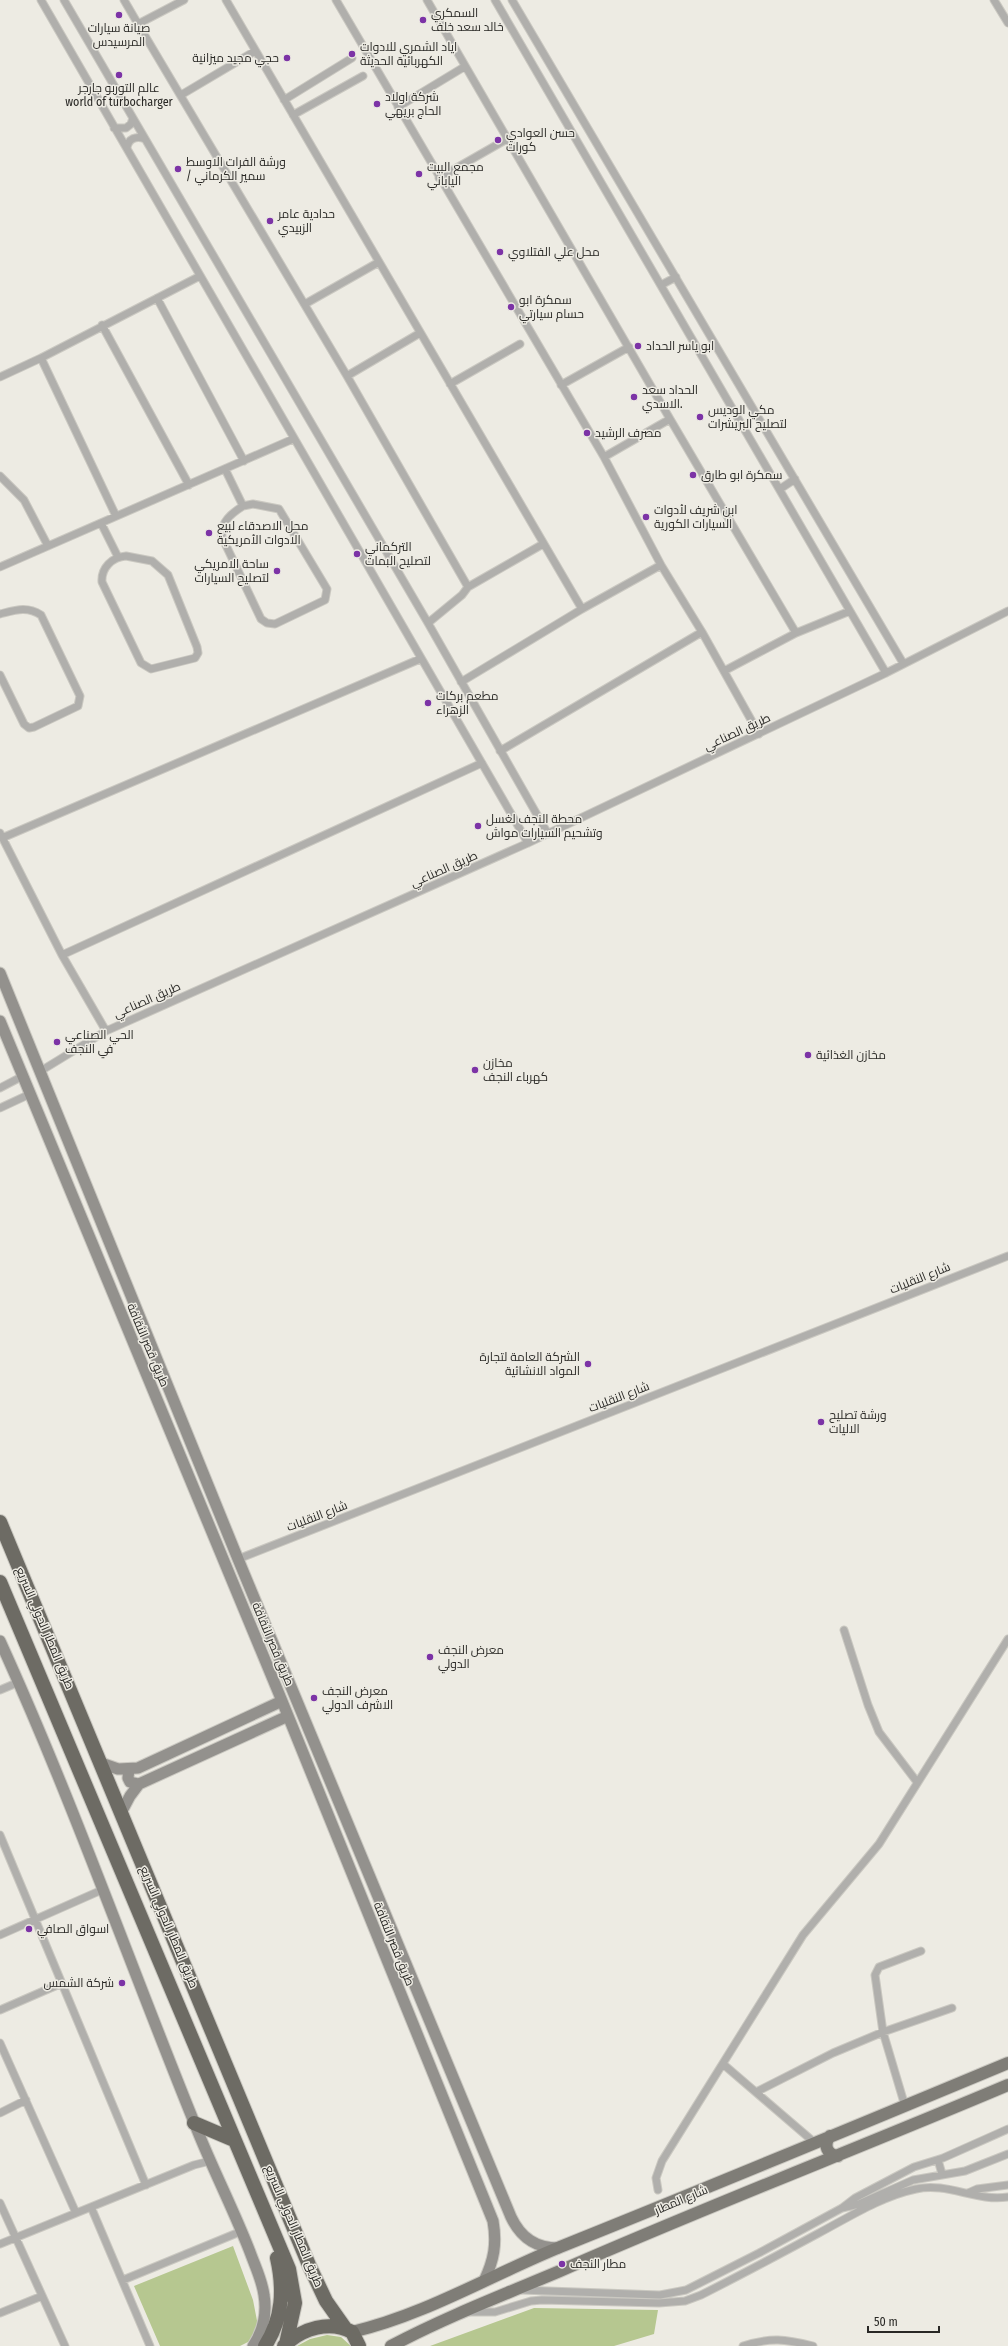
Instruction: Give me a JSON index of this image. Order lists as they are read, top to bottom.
{
  "streets": {
    "highway": ["طريق المطار الحولي السريع"],
    "main road": ["شارع المطار"],
    "street": ["طريق الصناعي", "شارع النقليات", "طريق قصر الثقافة"]
  },
  "crossings": [
    ["طريق الصناعي", "طريق قصر الثقافة"],
    ["شارع النقليات", "طريق قصر الثقافة"],
    ["طريق قصر الثقافة", "شارع المطار"],
    ["طريق المطار الحولي السريع", "شارع المطار"]
  ],
  "places": [
    "صيانة سيارات المرسيدس",
    "السمكري خالد سعد خلف",
    "اياد الشمري للادوات الكهربائية الحديثة",
    "حجي مجيد ميزانية",
    "عالم التوربو جارجر world of turbocharger",
    "شركة اولاد الحاج بريهي",
    "حسن العوادي كورات",
    "ورشة الفرات الاوسط / سمير الكرماني",
    "مجمع البيت الياباني",
    "حدادية عامر الزبيدي",
    "محل علي الفتلاوي",
    "سمكرة ابو حسام سيارتي",
    "ابو ياسر الحداد",
    "الحداد سعد الاسدي.",
    "مكي الوديس لتصليح البريشرات",
    "مصرف الرشيد",
    "سمكرة ابو طارق",
    "ابن شريف لأدوات السيارات الكورية",
    "محل الاصدقاء لبيع الادوات الأمريكية",
    "التركماني لتصليح البمات",
    "ساحة الامريكي لتصليح السيارات",
    "مطعم بركات الزهراء",
    "محطة النجف لغسل وتشحيم السيارات مواش",
    "الحي الصناعي في النجف",
    "مخازن الغذائية",
    "مخازن كهرباء النجف",
    "الشركة العامة لتجارة المواد الانشائية",
    "ورشة تصليح الاليات",
    "معرض النجف الدولي",
    "معرض النجف الاشرف الدولي",
    "اسواق الصافي",
    "شركة الشمس",
    "مطار النجف"
  ],
  "scale_bar": "50 m"
}
